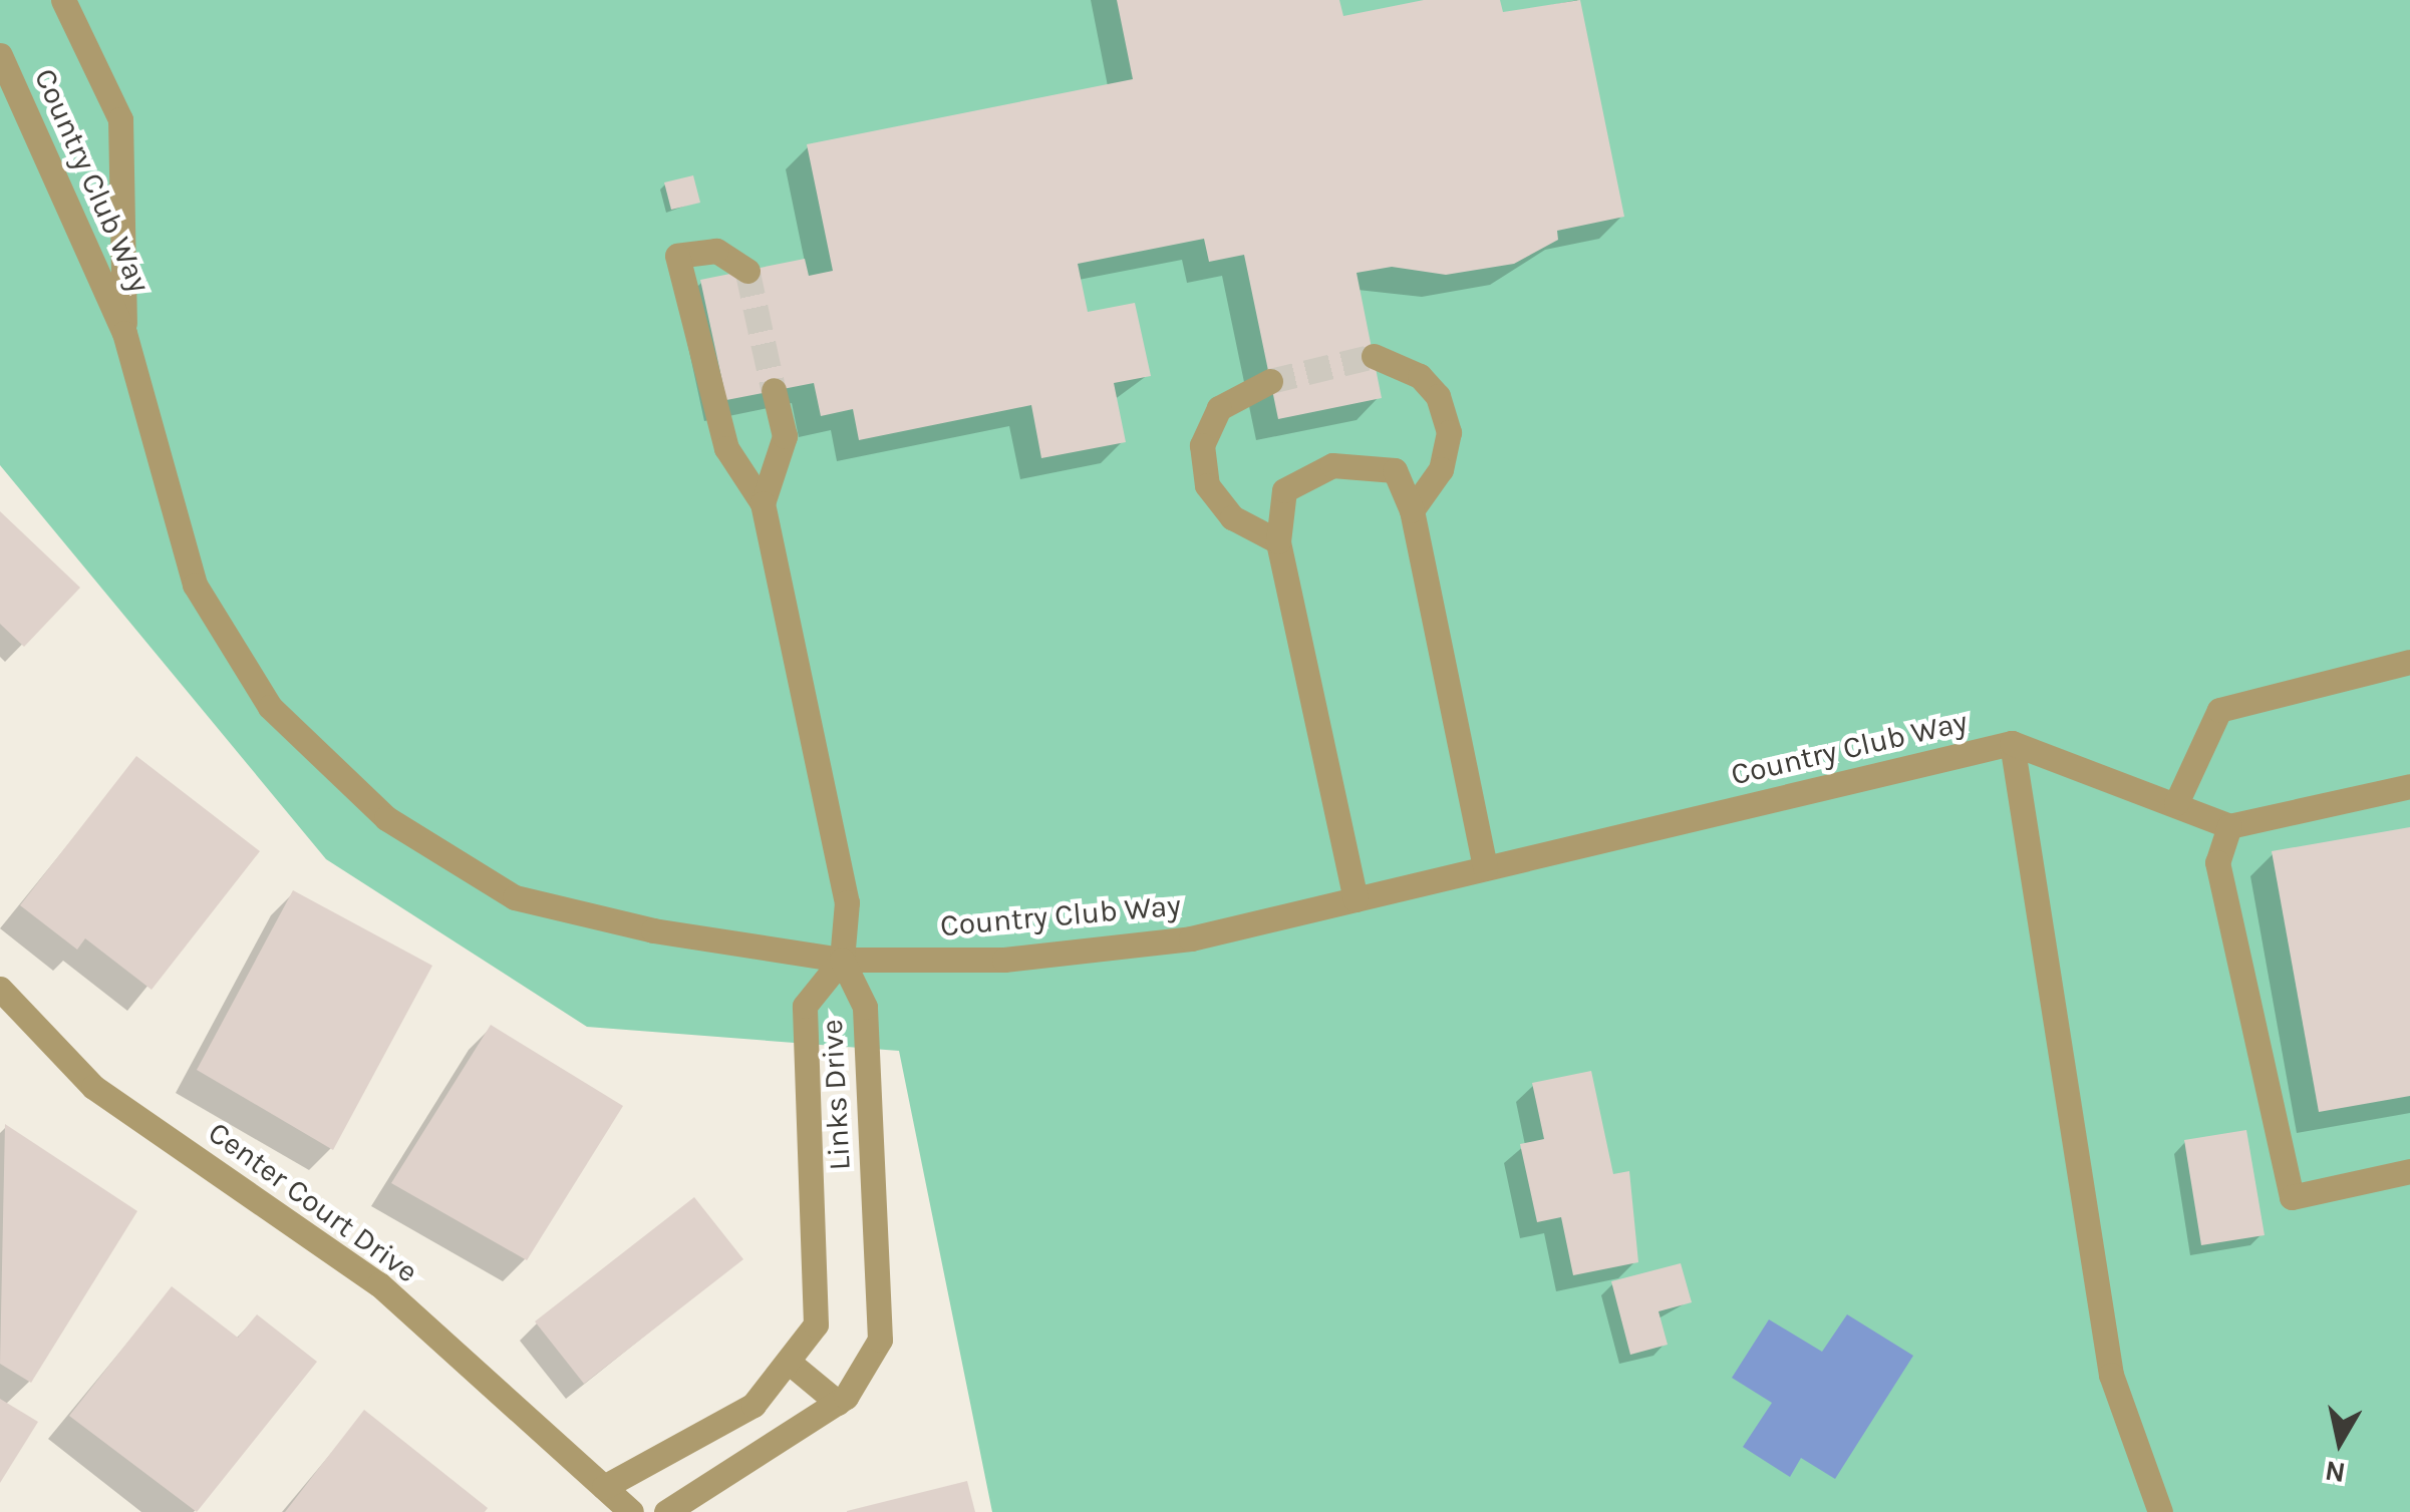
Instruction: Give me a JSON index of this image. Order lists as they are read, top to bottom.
{
  "streets": {
    "street": ["Country Club Way", "Links Drive", "Center Court Drive"]
  },
  "crossings": [
    ["Country Club Way", "Links Drive"],
    ["Links Drive", "Center Court Drive"]
  ],
  "north": "bottom"
}
